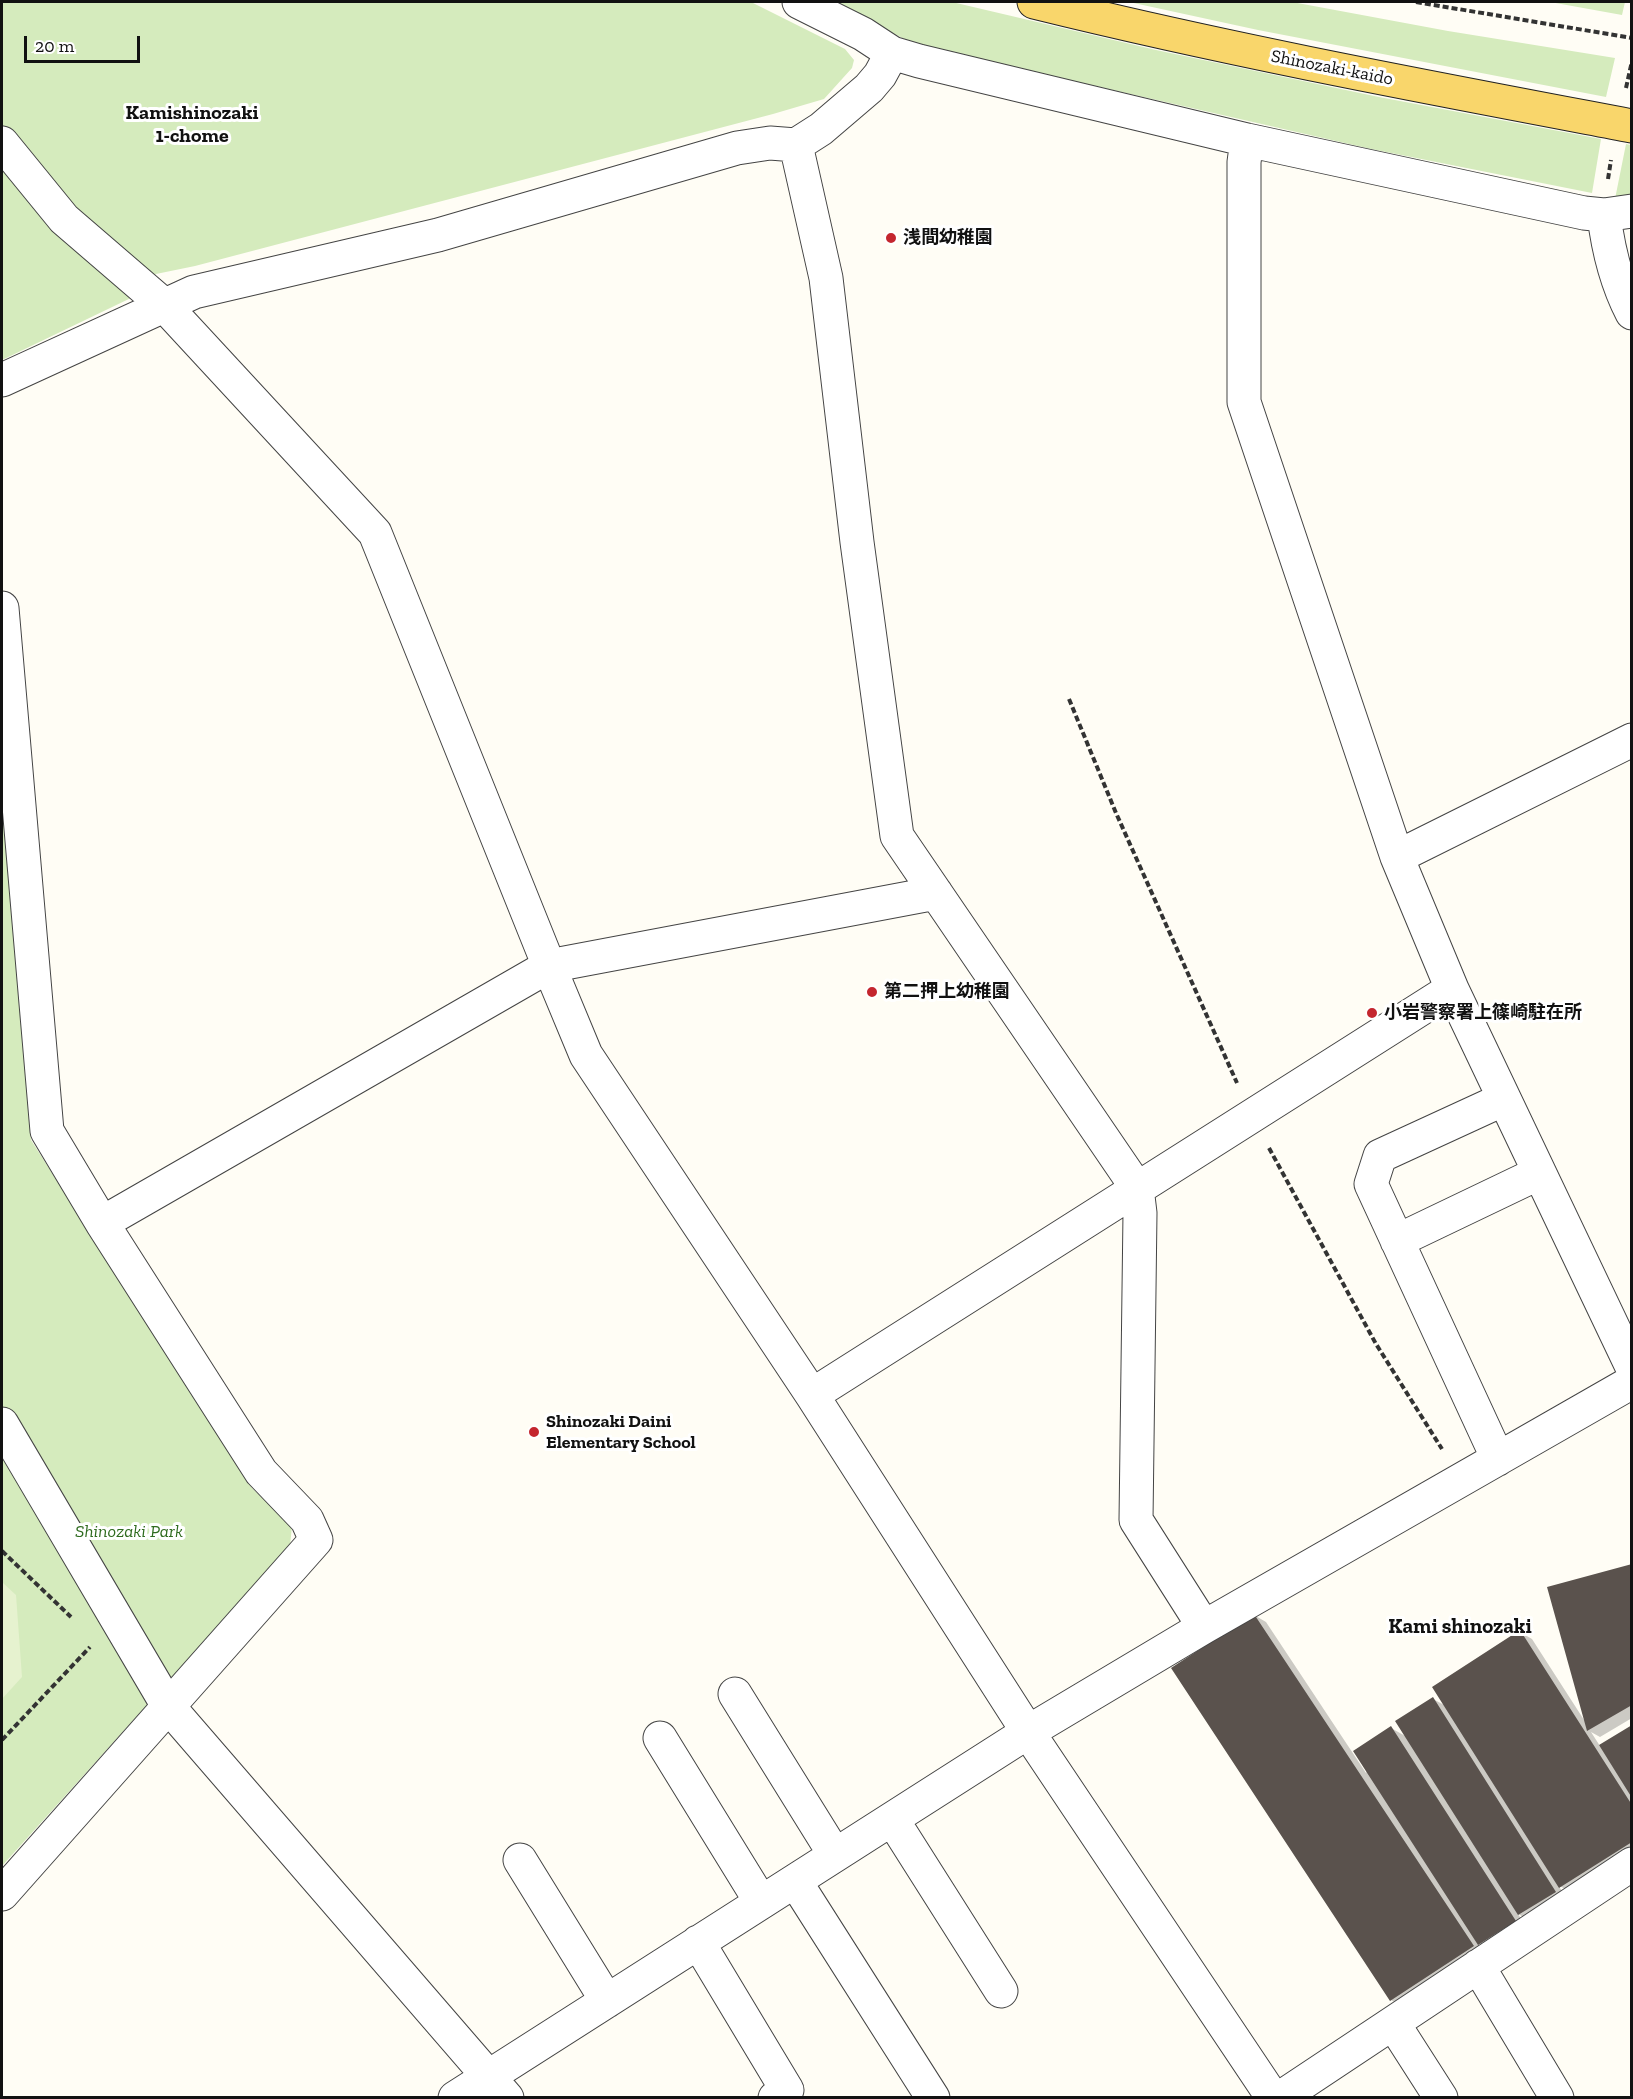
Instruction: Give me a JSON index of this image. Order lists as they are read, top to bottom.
{
  "streets": {
    "main road": ["Shinozaki-kaido"]
  },
  "districts": ["Kamishinozaki 1-chome", "Kami shinozaki"],
  "parks": ["Shinozaki Park"],
  "places": [
    "浅間幼稚園",
    "第二押上幼稚園",
    "小岩警察署上篠崎駐在所",
    "Shinozaki Daini Elementary School"
  ],
  "scale_bar": "20 m"
}
